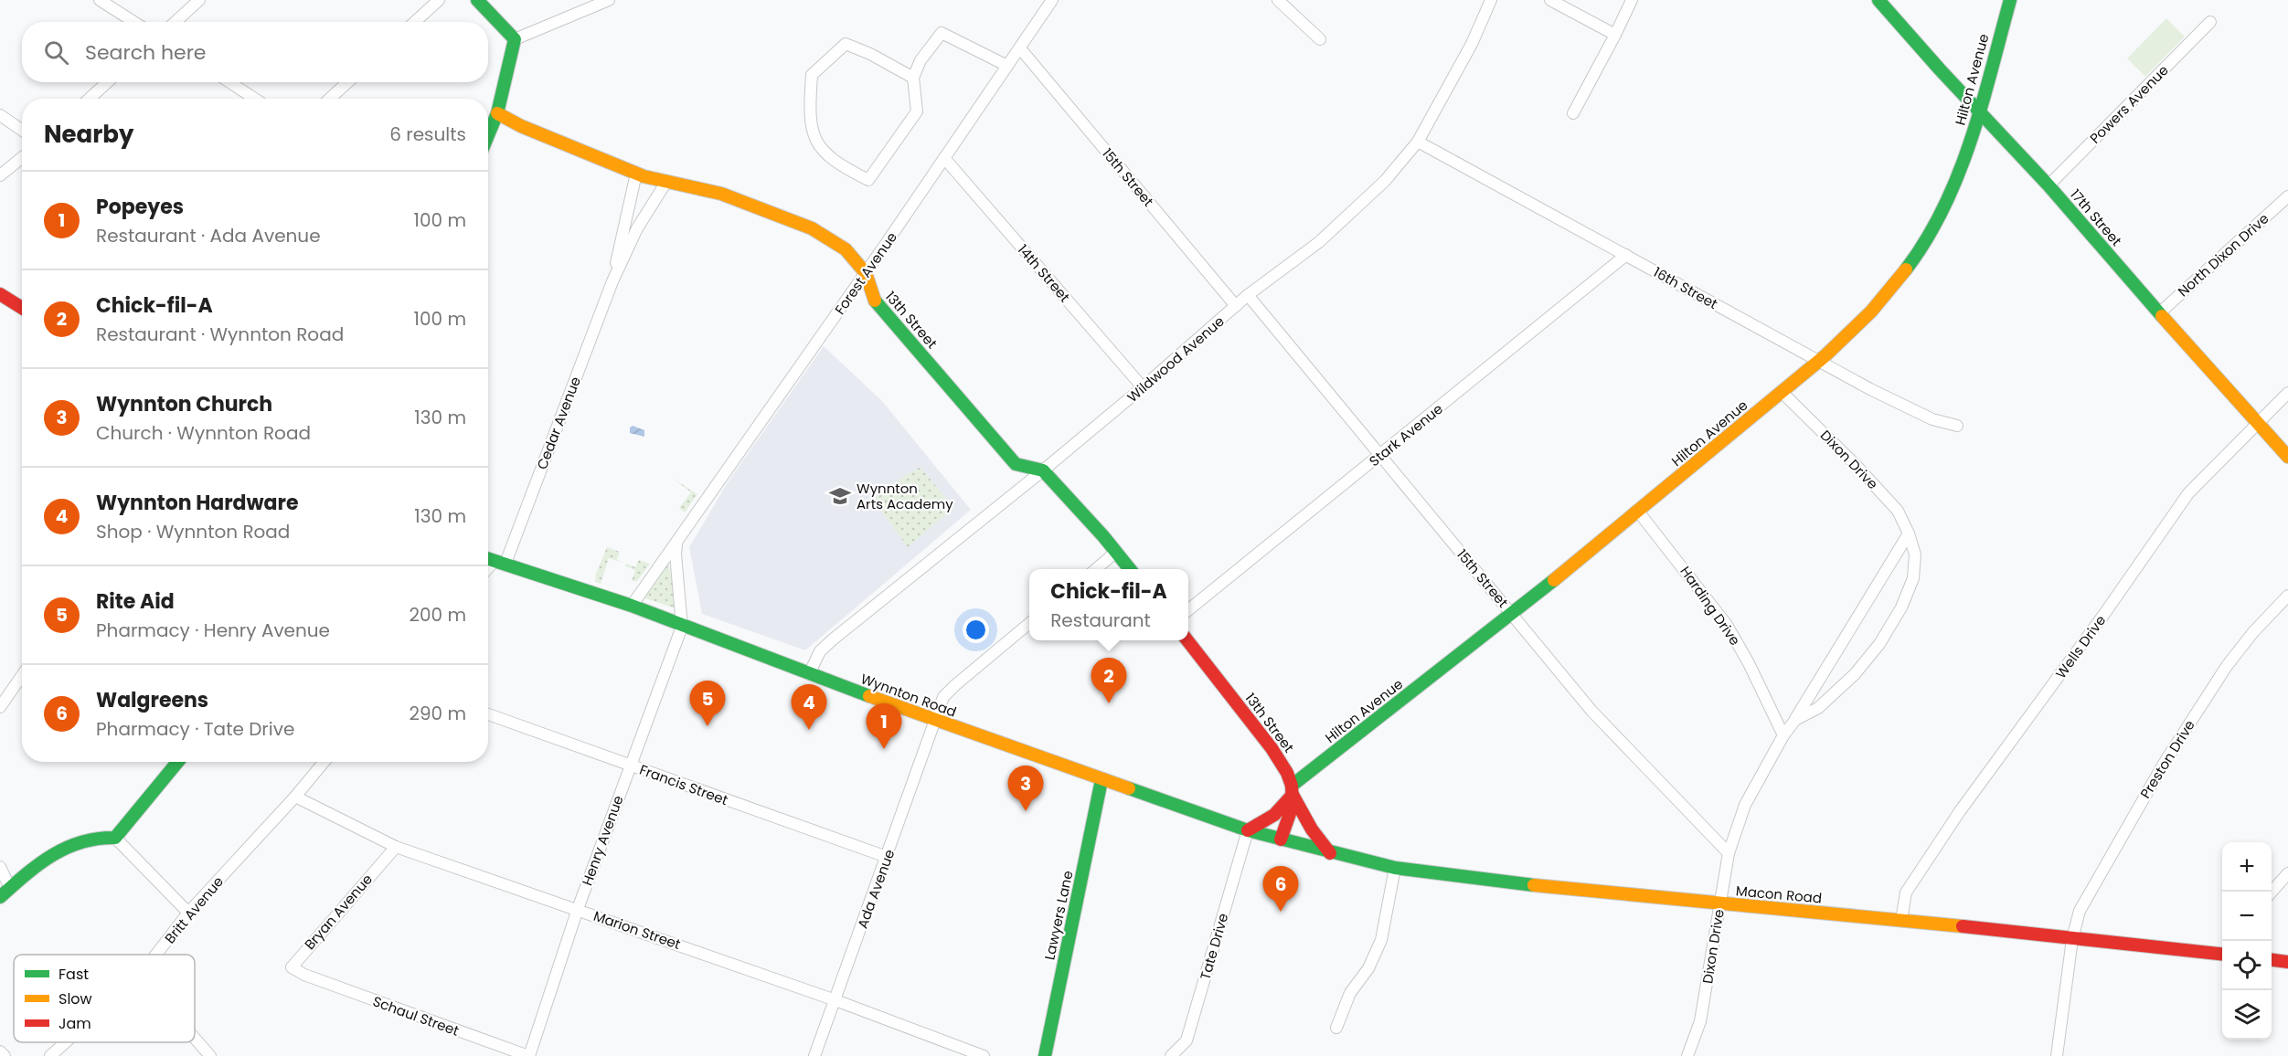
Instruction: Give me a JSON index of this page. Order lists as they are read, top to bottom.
{
  "streets": {
    "main road": [
      "Hilton Avenue",
      "17th Street",
      "13th Street",
      "Wynnton Road",
      "Macon Road",
      "Lawyers Lane"
    ],
    "street": [
      "Powers Avenue",
      "15th Street",
      "North Dixon Drive",
      "Forest Avenue",
      "14th Street",
      "16th Street",
      "Wildwood Avenue",
      "Cedar Avenue",
      "Stark Avenue",
      "Dixon Drive",
      "Harding Drive",
      "Wells Drive",
      "Preston Drive",
      "Francis Street",
      "Henry Avenue",
      "Ada Avenue",
      "Britt Avenue",
      "Bryan Avenue",
      "Marion Street",
      "Tate Drive",
      "Schaul Street"
    ]
  },
  "crossings": [
    ["Hilton Avenue", "15th Street"],
    ["Hilton Avenue", "17th Street"],
    ["Hilton Avenue", "16th Street"],
    ["Hilton Avenue", "13th Street"],
    ["Hilton Avenue", "Dixon Drive"],
    ["Hilton Avenue", "Harding Drive"],
    ["Hilton Avenue", "Wynnton Road"],
    ["Hilton Avenue", "Tate Drive"],
    ["Powers Avenue", "17th Street"],
    ["15th Street", "Forest Avenue"],
    ["15th Street", "Wildwood Avenue"],
    ["15th Street", "Stark Avenue"],
    ["15th Street", "Dixon Drive"],
    ["17th Street", "North Dixon Drive"],
    ["17th Street", "Wells Drive"],
    ["Forest Avenue", "14th Street"],
    ["Forest Avenue", "13th Street"],
    ["Forest Avenue", "Wynnton Road"],
    ["14th Street", "Wildwood Avenue"],
    ["16th Street", "Wildwood Avenue"],
    ["16th Street", "Stark Avenue"],
    ["13th Street", "Wildwood Avenue"],
    ["13th Street", "Wynnton Road"],
    ["13th Street", "Macon Road"],
    ["Wildwood Avenue", "Wynnton Road"],
    ["Cedar Avenue", "Wynnton Road"],
    ["Dixon Drive", "Harding Drive"],
    ["Dixon Drive", "Macon Road"],
    ["Wells Drive", "Macon Road"],
    ["Wynnton Road", "Henry Avenue"],
    ["Wynnton Road", "Ada Avenue"],
    ["Wynnton Road", "Macon Road"],
    ["Wynnton Road", "Lawyers Lane"],
    ["Wynnton Road", "Tate Drive"],
    ["Preston Drive", "Macon Road"],
    ["Francis Street", "Henry Avenue"],
    ["Francis Street", "Ada Avenue"],
    ["Henry Avenue", "Marion Street"],
    ["Henry Avenue", "Schaul Street"],
    ["Ada Avenue", "Marion Street"],
    ["Britt Avenue", "Marion Street"],
    ["Bryan Avenue", "Marion Street"],
    ["Bryan Avenue", "Schaul Street"]
  ],
  "places": {
    "school or university": ["Wynnton Arts Academy"]
  },
  "legend": ["Fast", "Slow", "Jam"],
  "page": {
    "search": "Search here",
    "heading": ["Nearby", "6 results"],
    "list": [
      {
        "mark": "1",
        "name": "Popeyes",
        "note": "Restaurant · Ada Avenue",
        "value": "100 m"
      },
      {
        "mark": "2",
        "name": "Chick-fil-A",
        "note": "Restaurant · Wynnton Road",
        "value": "100 m"
      },
      {
        "mark": "3",
        "name": "Wynnton Church",
        "note": "Church · Wynnton Road",
        "value": "130 m"
      },
      {
        "mark": "4",
        "name": "Wynnton Hardware",
        "note": "Shop · Wynnton Road",
        "value": "130 m"
      },
      {
        "mark": "5",
        "name": "Rite Aid",
        "note": "Pharmacy · Henry Avenue",
        "value": "200 m"
      },
      {
        "mark": "6",
        "name": "Walgreens",
        "note": "Pharmacy · Tate Drive",
        "value": "290 m"
      }
    ],
    "popup": ["Chick-fil-A", "Restaurant"],
    "pins": [
      "2",
      "5",
      "4",
      "1",
      "3",
      "6"
    ],
    "map_buttons": ["+", "−"]
  }
}
